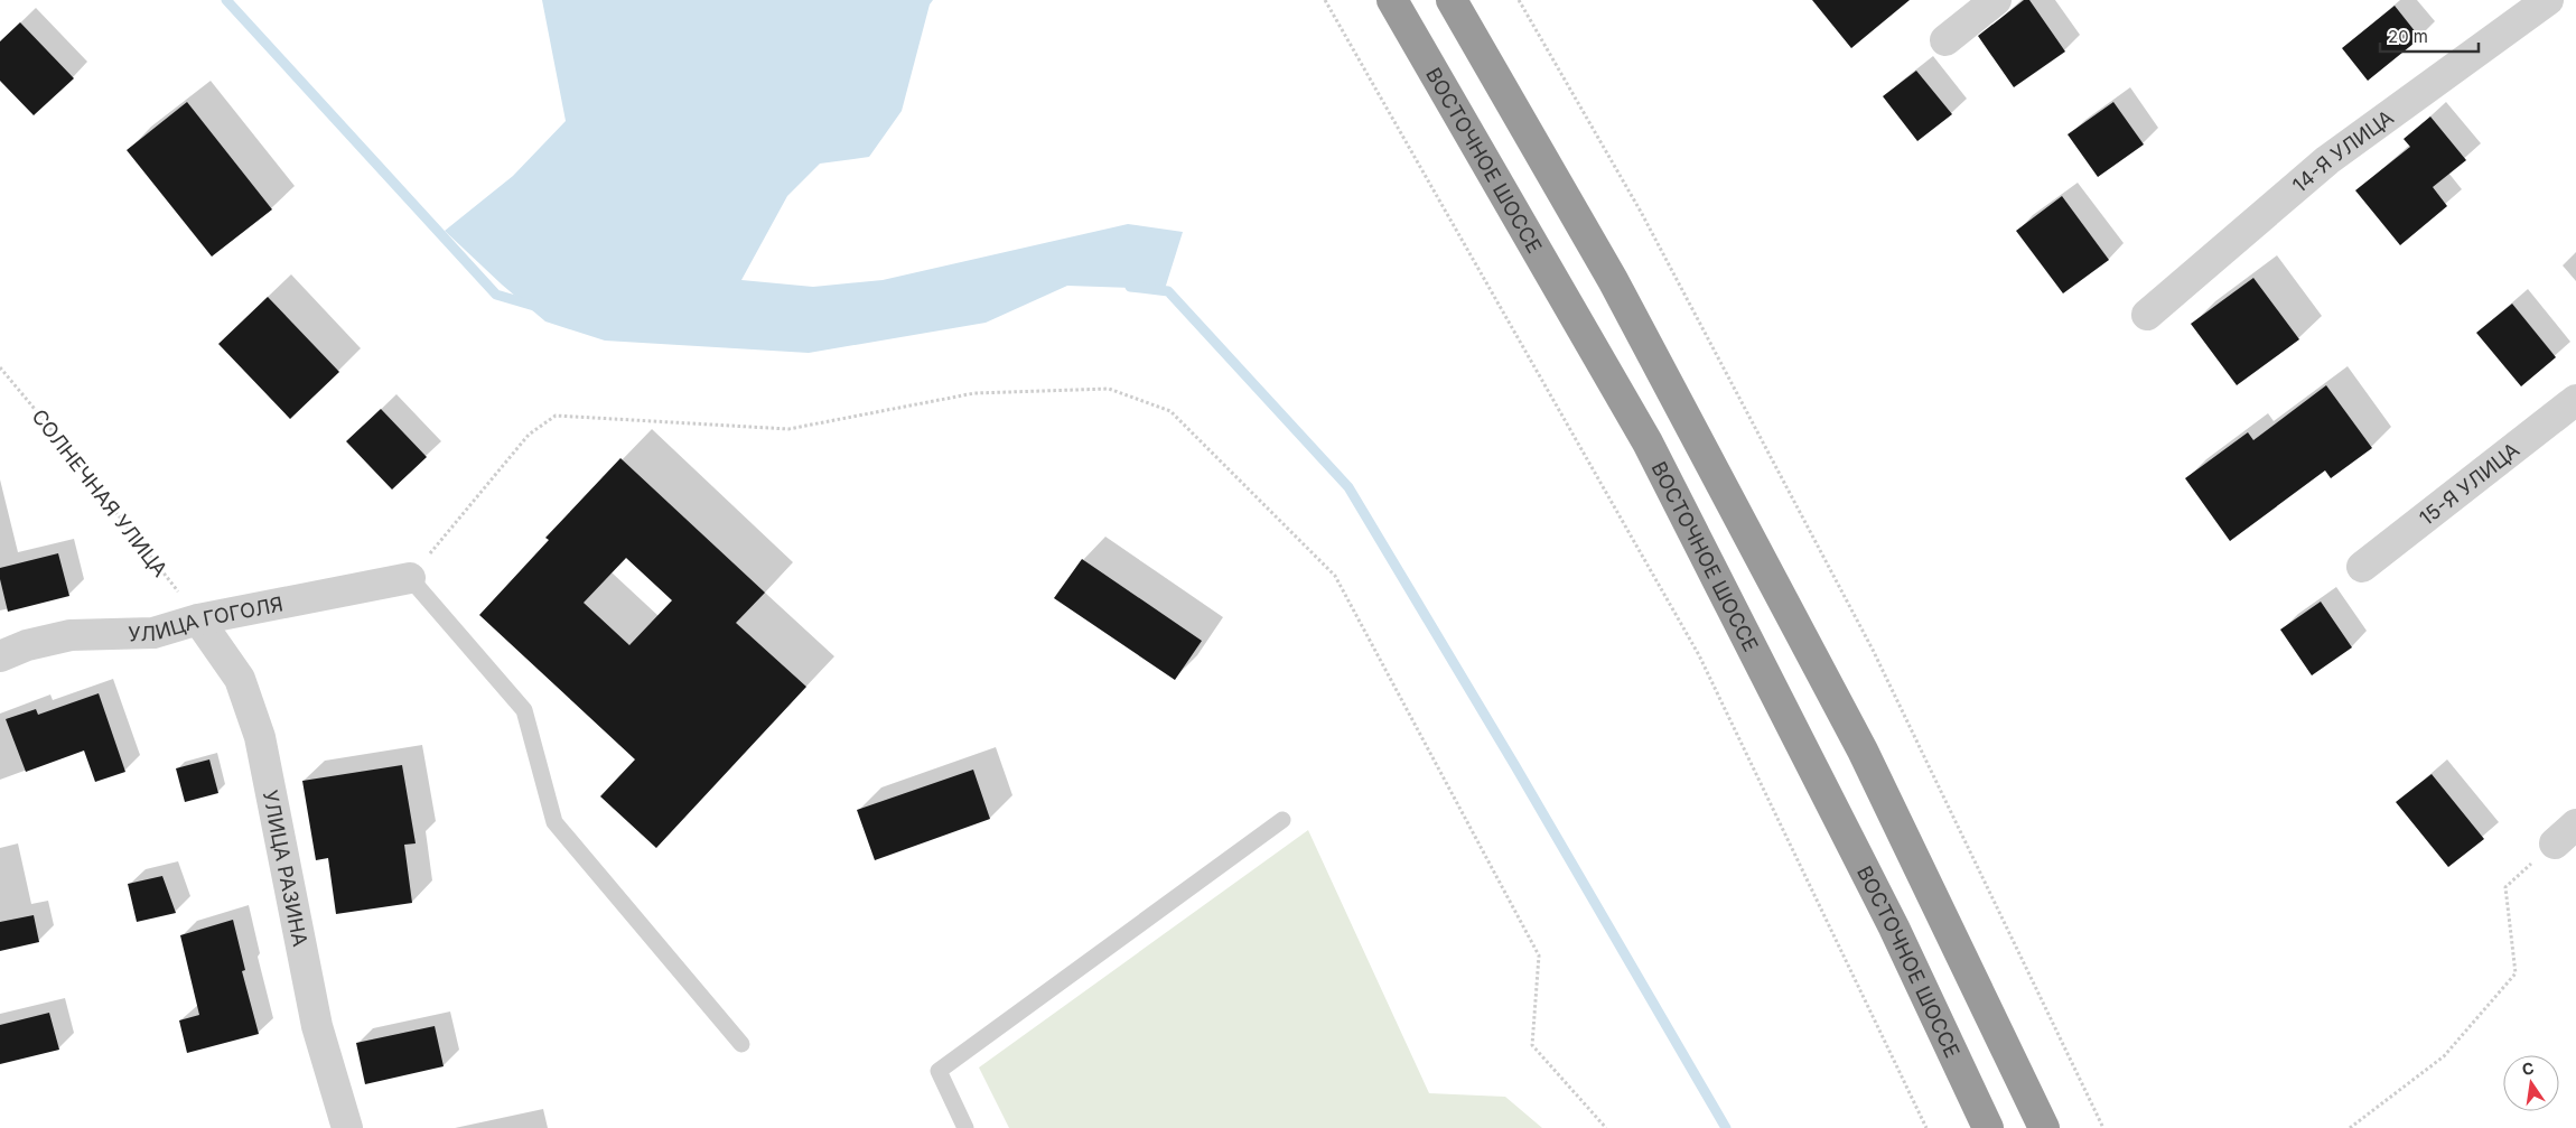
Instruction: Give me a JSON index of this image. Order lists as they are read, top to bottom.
{
  "streets": {
    "highway": ["ВОСТОЧНОЕ ШОССЕ"],
    "street": [
      "14-Я УЛИЦА",
      "15-Я УЛИЦА",
      "УЛИЦА ГОГОЛЯ",
      "УЛИЦА РАЗИНА"
    ],
    "path": ["СОЛНЕЧНАЯ УЛИЦА"]
  },
  "crossings": [
    ["СОЛНЕЧНАЯ УЛИЦА", "УЛИЦА ГОГОЛЯ"],
    ["СОЛНЕЧНАЯ УЛИЦА", "УЛИЦА РАЗИНА"],
    ["УЛИЦА ГОГОЛЯ", "УЛИЦА РАЗИНА"]
  ],
  "scale_bar": "20 m",
  "north": "top"
}
